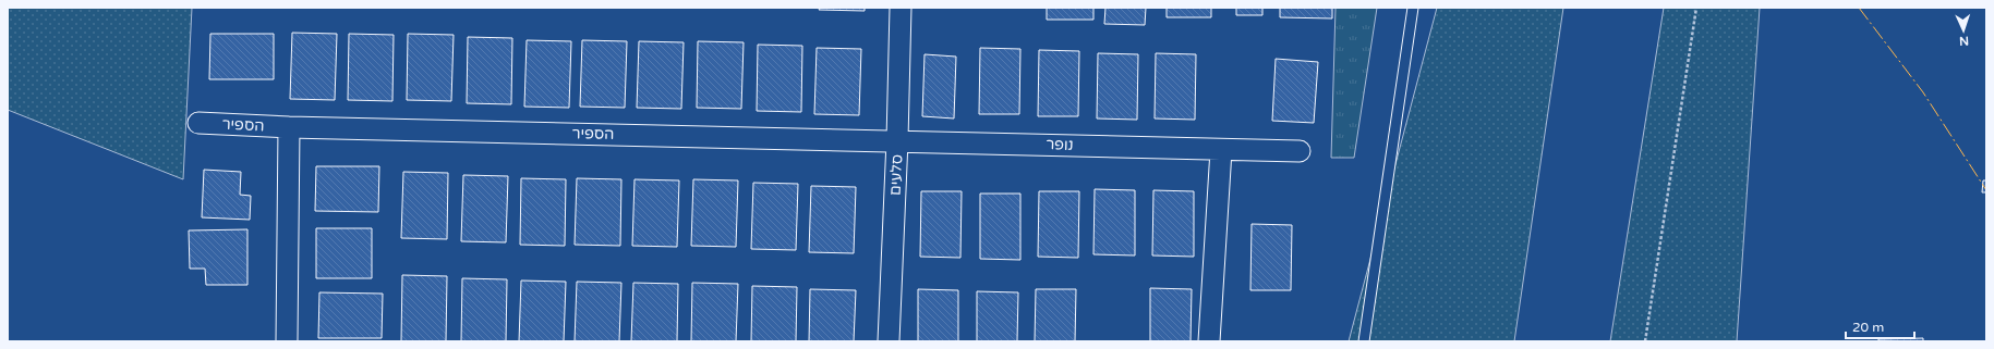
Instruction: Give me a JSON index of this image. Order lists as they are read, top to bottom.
{
  "streets": {
    "street": ["הספיר", "נופר", "סלעים"]
  },
  "crossings": [
    ["הספיר", "נופר"],
    ["הספיר", "סלעים"],
    ["נופר", "סלעים"]
  ],
  "scale_bar": "20 m",
  "north": "bottom"
}
